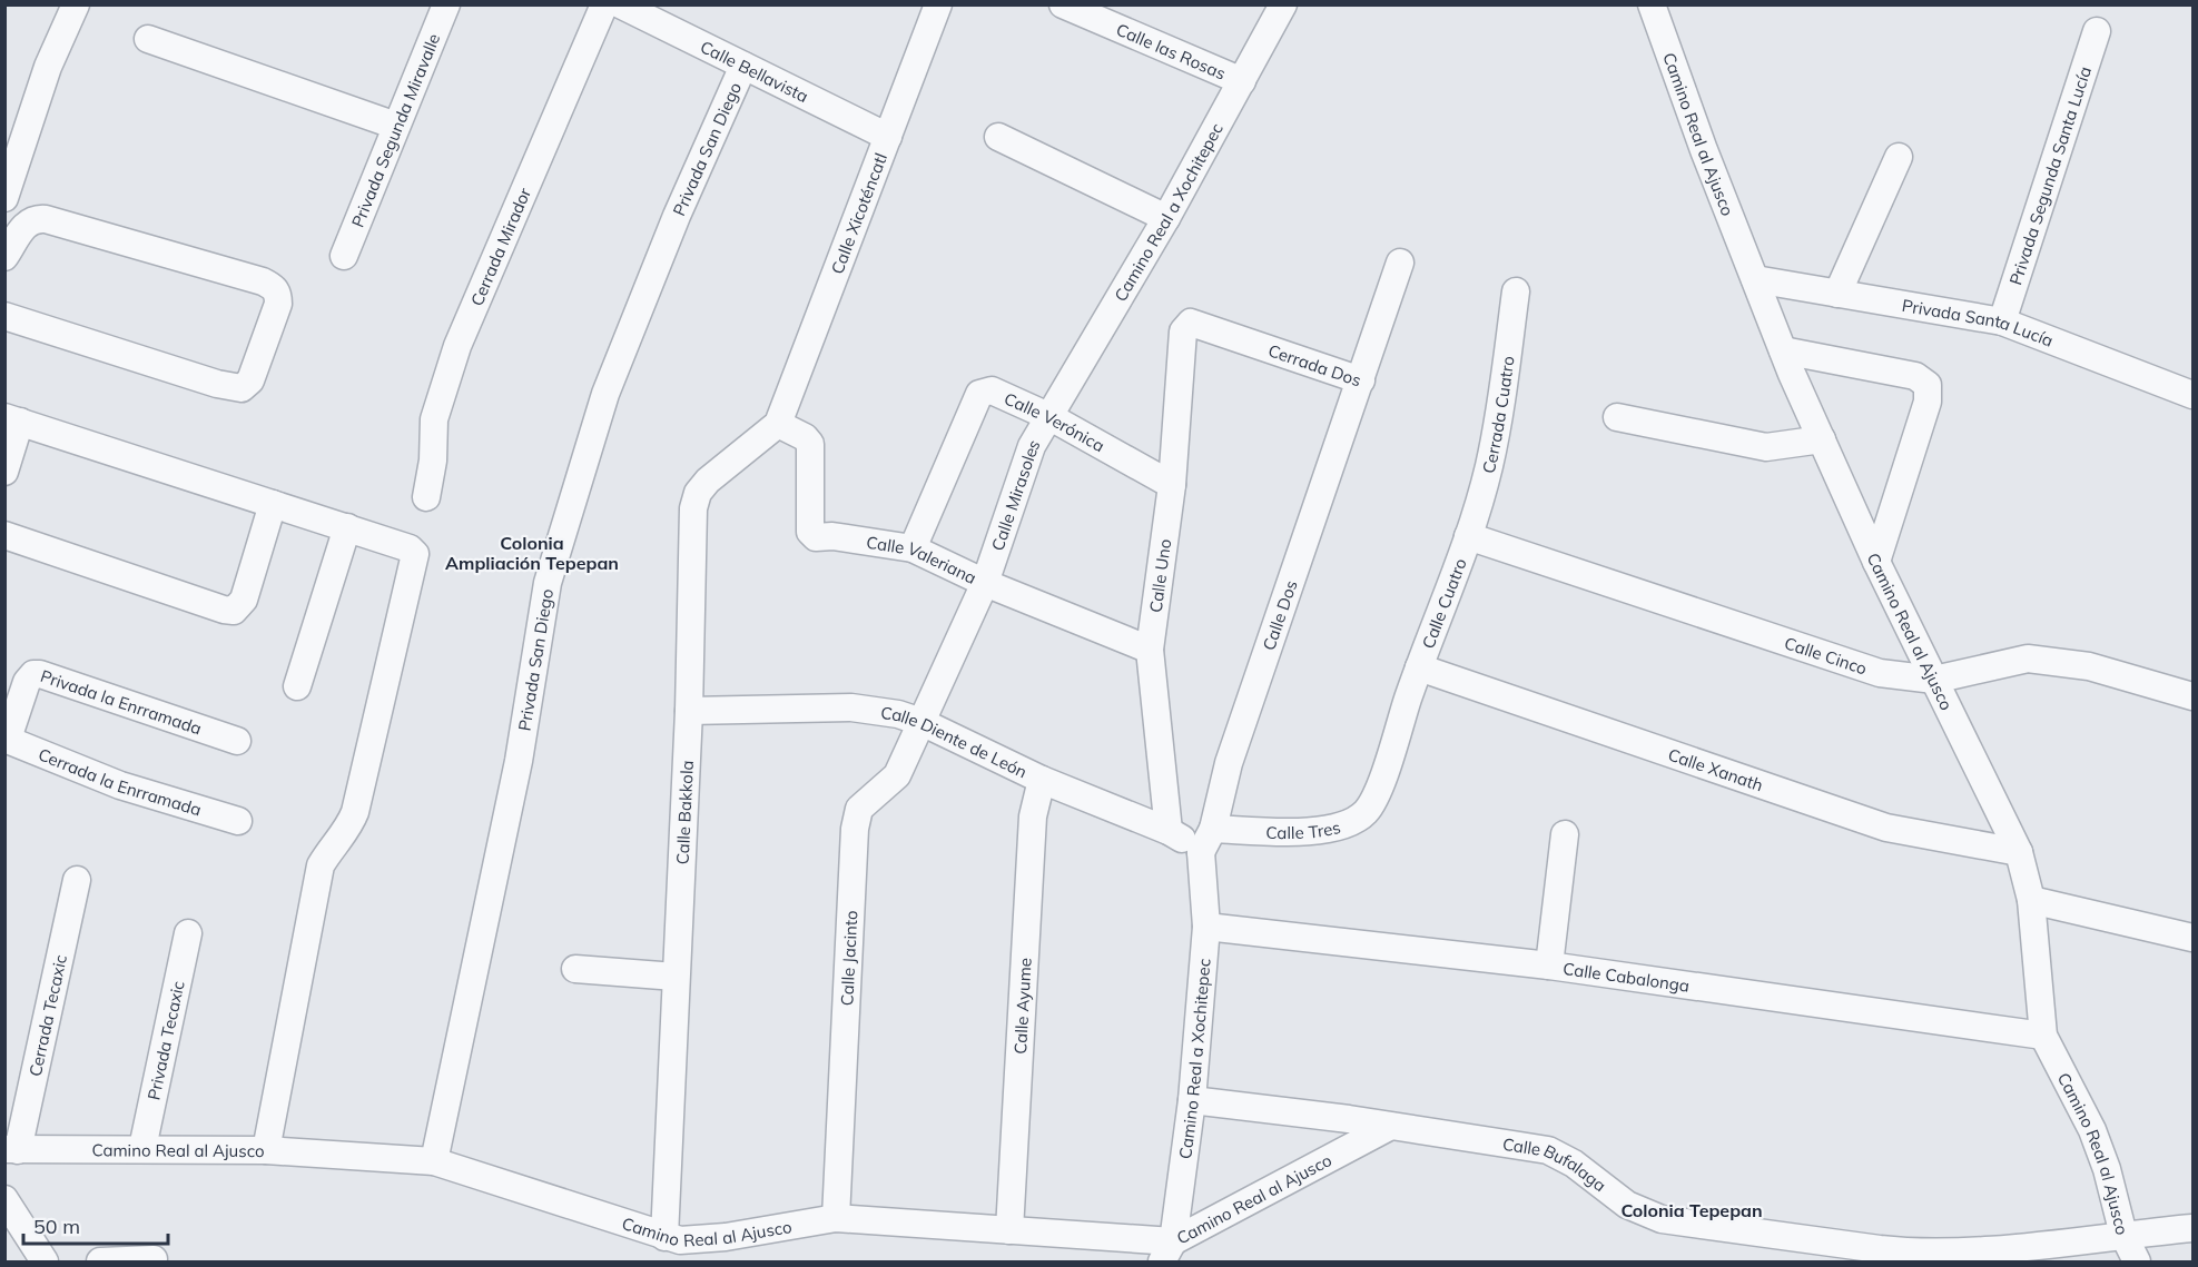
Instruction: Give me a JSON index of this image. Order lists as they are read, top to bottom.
{
  "streets": {
    "street": [
      "Calle las Rosas",
      "Calle Bellavista",
      "Privada Segunda Miravalle",
      "Camino Real al Ajusco",
      "Privada San Diego",
      "Privada Segunda Santa Lucía",
      "Camino Real a Xochitepec",
      "Calle Xicoténcatl",
      "Cerrada Mirador",
      "Privada Santa Lucía",
      "Cerrada Dos",
      "Cerrada Cuatro",
      "Calle Verónica",
      "Calle Mirasoles",
      "Calle Valeriana",
      "Calle Uno",
      "Calle Cuatro",
      "Calle Dos",
      "Calle Cinco",
      "Privada la Enrramada",
      "Calle Diente de León",
      "Calle Xanath",
      "Cerrada la Enrramada",
      "Calle Bakkola",
      "Calle Tres",
      "Calle Jacinto",
      "Calle Cabalonga",
      "Calle Ayume",
      "Cerrada Tecaxic",
      "Privada Tecaxic",
      "Calle Bufalaga"
    ]
  },
  "crossings": [
    ["Calle las Rosas", "Camino Real a Xochitepec"],
    ["Calle Bellavista", "Privada San Diego"],
    ["Calle Bellavista", "Calle Xicoténcatl"],
    ["Camino Real al Ajusco", "Privada San Diego"],
    ["Camino Real al Ajusco", "Camino Real a Xochitepec"],
    ["Camino Real al Ajusco", "Privada Santa Lucía"],
    ["Camino Real al Ajusco", "Calle Cinco"],
    ["Camino Real al Ajusco", "Calle Xanath"],
    ["Camino Real al Ajusco", "Calle Bakkola"],
    ["Camino Real al Ajusco", "Calle Jacinto"],
    ["Camino Real al Ajusco", "Calle Cabalonga"],
    ["Camino Real al Ajusco", "Calle Ayume"],
    ["Camino Real al Ajusco", "Cerrada Tecaxic"],
    ["Camino Real al Ajusco", "Privada Tecaxic"],
    ["Camino Real al Ajusco", "Calle Bufalaga"],
    ["Privada Segunda Santa Lucía", "Privada Santa Lucía"],
    ["Camino Real a Xochitepec", "Calle Verónica"],
    ["Camino Real a Xochitepec", "Calle Mirasoles"],
    ["Camino Real a Xochitepec", "Calle Dos"],
    ["Camino Real a Xochitepec", "Calle Diente de León"],
    ["Camino Real a Xochitepec", "Calle Tres"],
    ["Camino Real a Xochitepec", "Calle Cabalonga"],
    ["Camino Real a Xochitepec", "Calle Bufalaga"],
    ["Calle Xicoténcatl", "Calle Valeriana"],
    ["Calle Xicoténcatl", "Calle Bakkola"],
    ["Cerrada Dos", "Calle Uno"],
    ["Cerrada Dos", "Calle Dos"],
    ["Cerrada Cuatro", "Calle Cuatro"],
    ["Cerrada Cuatro", "Calle Cinco"],
    ["Calle Verónica", "Calle Mirasoles"],
    ["Calle Verónica", "Calle Valeriana"],
    ["Calle Verónica", "Calle Uno"],
    ["Calle Mirasoles", "Calle Valeriana"],
    ["Calle Mirasoles", "Calle Diente de León"],
    ["Calle Mirasoles", "Calle Jacinto"],
    ["Calle Valeriana", "Calle Uno"],
    ["Calle Valeriana", "Calle Bakkola"],
    ["Calle Uno", "Calle Diente de León"],
    ["Calle Cuatro", "Calle Cinco"],
    ["Calle Cuatro", "Calle Xanath"],
    ["Calle Cuatro", "Calle Tres"],
    ["Calle Dos", "Calle Diente de León"],
    ["Calle Dos", "Calle Tres"],
    ["Privada la Enrramada", "Cerrada la Enrramada"],
    ["Calle Diente de León", "Calle Bakkola"],
    ["Calle Diente de León", "Calle Tres"],
    ["Calle Diente de León", "Calle Jacinto"],
    ["Calle Diente de León", "Calle Ayume"]
  ],
  "districts": ["Colonia Ampliación Tepepan", "Colonia Tepepan"],
  "scale_bar": "50 m"
}
